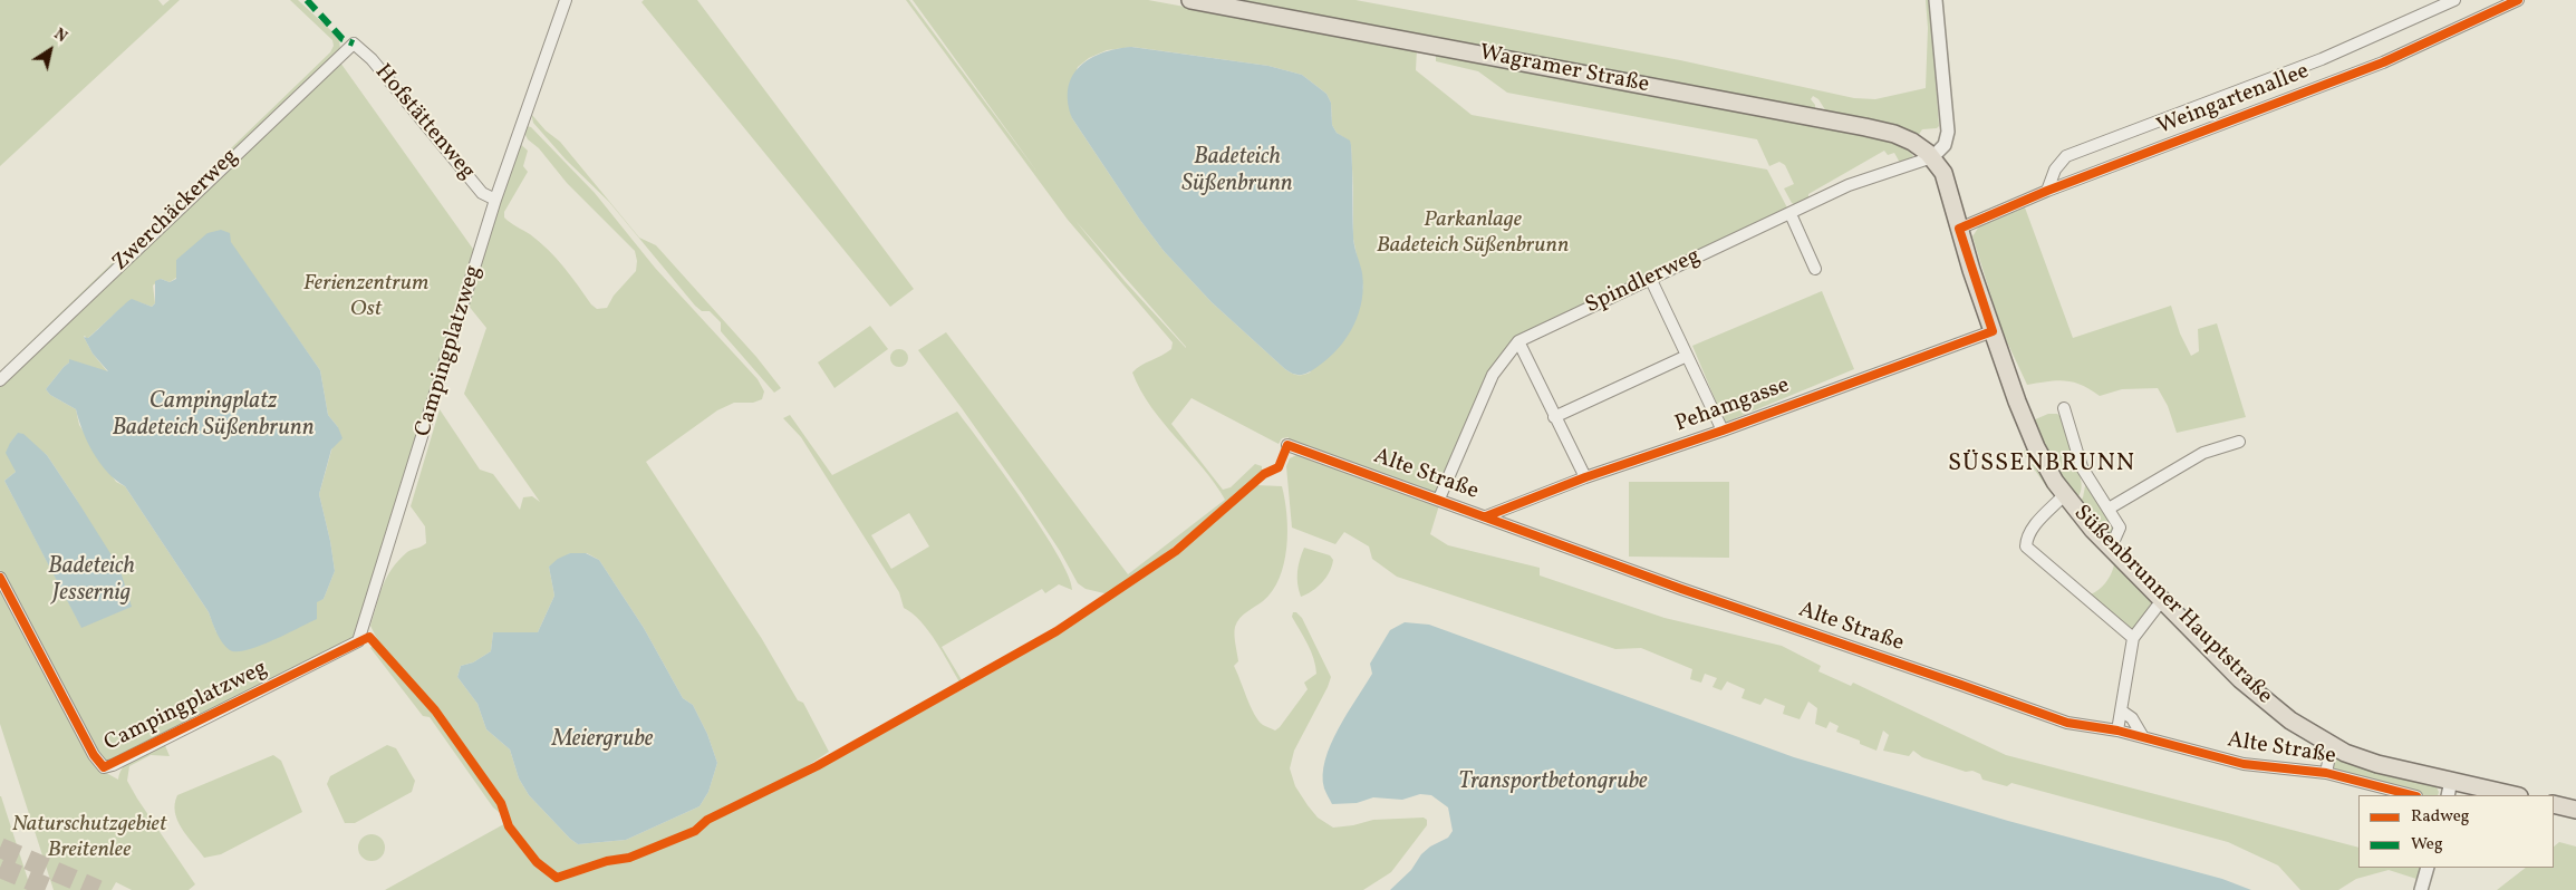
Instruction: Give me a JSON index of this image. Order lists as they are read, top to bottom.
{
  "streets": {
    "main road": ["Wagramer Straße", "Süßenbrunner Hauptstraße"],
    "street": [
      "Weingartenallee",
      "Hofstättenweg",
      "Zwerchäckerweg",
      "Spindlerweg",
      "Campingplatzweg",
      "Pehamgasse",
      "Alte Straße"
    ]
  },
  "crossings": [
    ["Wagramer Straße", "Spindlerweg"],
    ["Wagramer Straße", "Süßenbrunner Hauptstraße"],
    ["Weingartenallee", "Süßenbrunner Hauptstraße"],
    ["Hofstättenweg", "Zwerchäckerweg"],
    ["Hofstättenweg", "Campingplatzweg"],
    ["Spindlerweg", "Alte Straße"],
    ["Spindlerweg", "Süßenbrunner Hauptstraße"],
    ["Pehamgasse", "Alte Straße"],
    ["Pehamgasse", "Süßenbrunner Hauptstraße"]
  ],
  "districts": ["SÜSSENBRUNN"],
  "water": [
    "Badeteich Süßenbrunn",
    "Campingplatz Badeteich Süßenbrunn",
    "Badeteich Jessernig",
    "Meiergrube",
    "Transportbetongrube"
  ],
  "parks": ["Parkanlage Badeteich Süßenbrunn", "Ferienzentrum Ost", "Naturschutzgebiet Breitenlee"],
  "legend": ["Radweg", "Weg"],
  "north": "top right"
}
